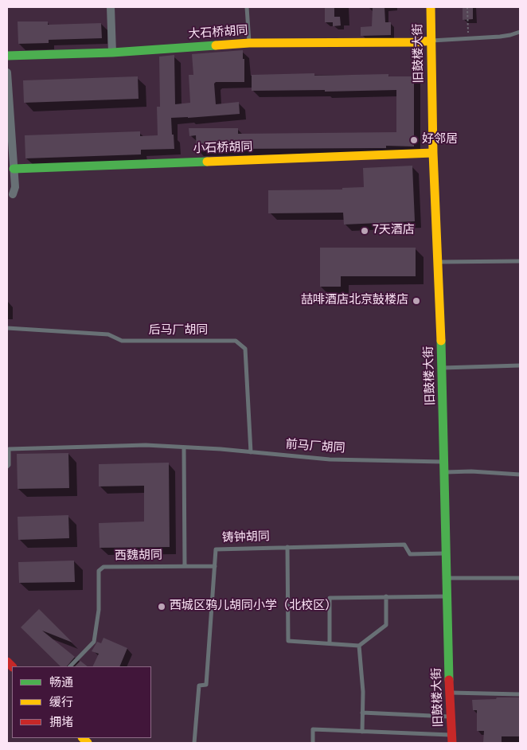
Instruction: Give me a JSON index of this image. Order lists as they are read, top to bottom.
{
  "streets": {
    "street": ["大石桥胡同", "旧鼓楼大街", "小石桥胡同"],
    "lane": [
      "后马厂胡同",
      "前马厂胡同",
      "铸钟胡同",
      "西魏胡同"
    ]
  },
  "crossings": [
    ["大石桥胡同", "旧鼓楼大街"],
    ["旧鼓楼大街", "小石桥胡同"],
    ["旧鼓楼大街", "前马厂胡同"],
    ["旧鼓楼大街", "铸钟胡同"],
    ["后马厂胡同", "前马厂胡同"],
    ["铸钟胡同", "西魏胡同"]
  ],
  "places": [
    "好邻居",
    "7天酒店",
    "喆啡酒店北京鼓楼店",
    "西城区鸦儿胡同小学（北校区）"
  ],
  "legend": ["畅通", "缓行", "拥堵"]
}
